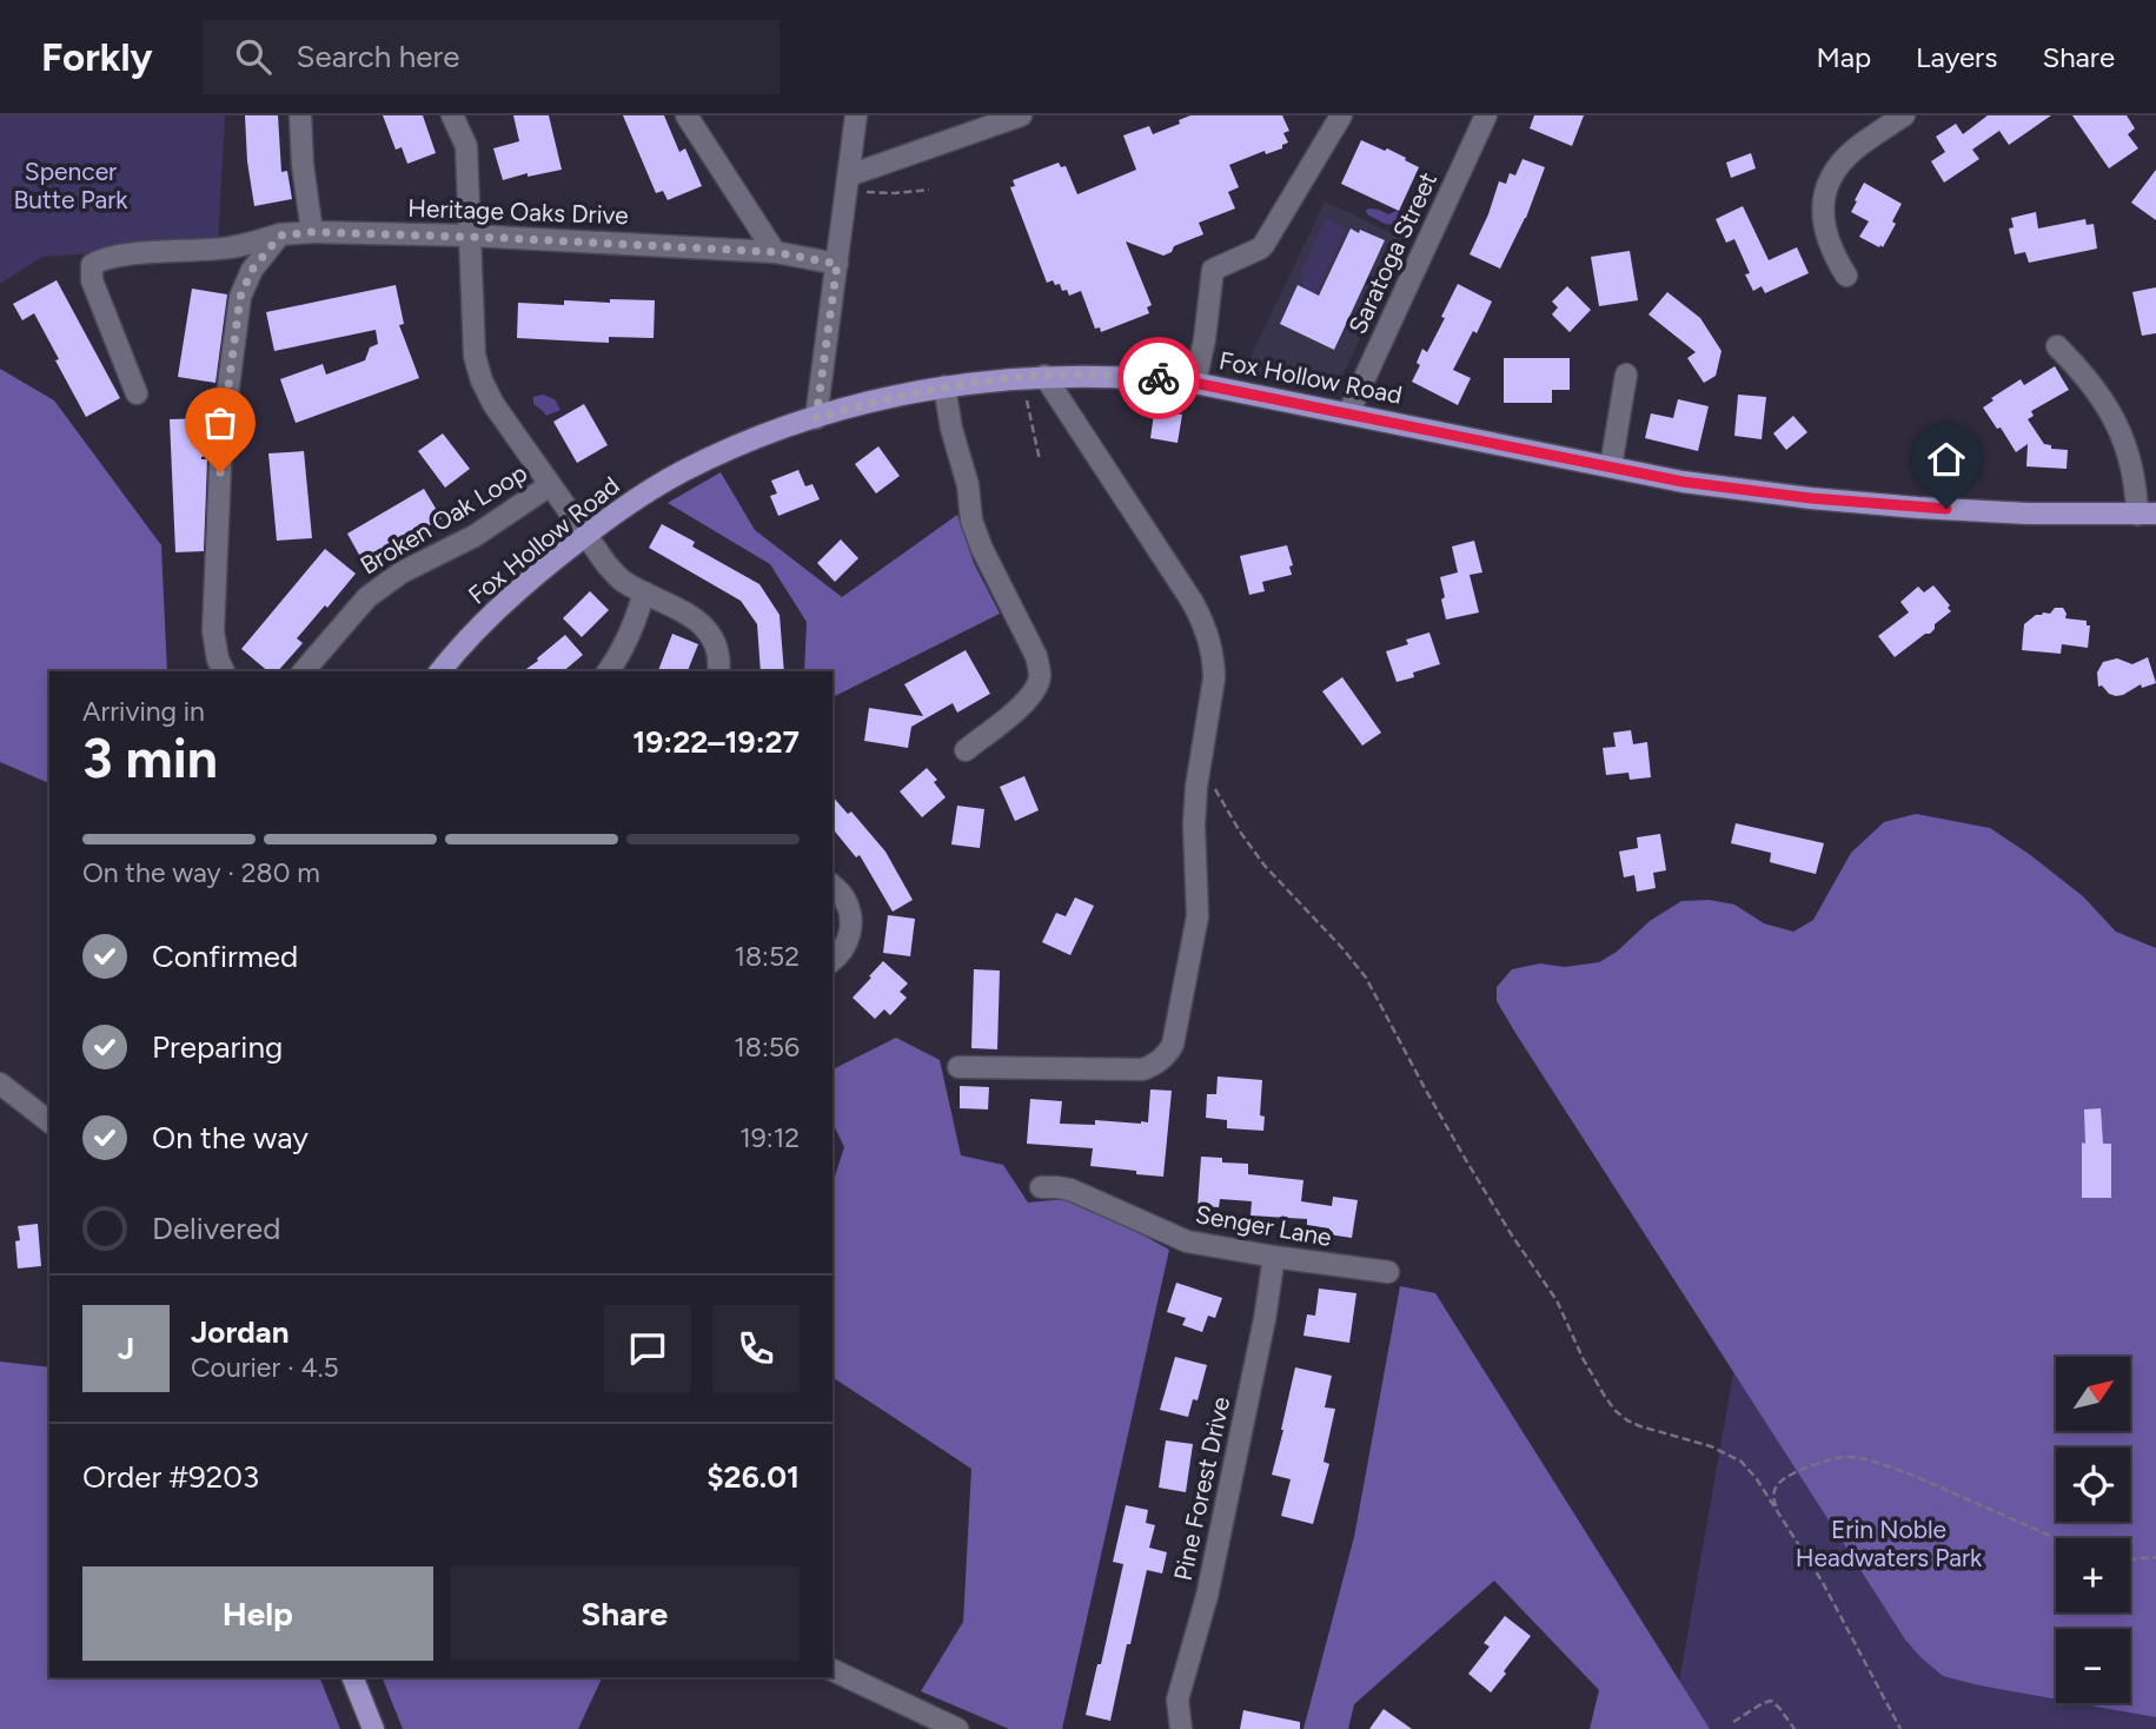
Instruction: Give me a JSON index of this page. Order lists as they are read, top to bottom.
{
  "streets": {
    "main road": ["Fox Hollow Road"],
    "street": [
      "Heritage Oaks Drive",
      "Saratoga Street",
      "Broken Oak Loop",
      "Senger Lane",
      "Pine Forest Drive"
    ]
  },
  "crossings": [
    ["Saratoga Street", "Fox Hollow Road"],
    ["Senger Lane", "Pine Forest Drive"]
  ],
  "parks": ["Spencer Butte Park", "Erin Noble Headwaters Park"],
  "north": "top right",
  "page": {
    "header": "Forkly",
    "search": "Search here",
    "nav": ["Map", "Layers", "Share"],
    "heading": ["3 min", "Arriving in", "19:22–19:27"],
    "panel": [
      "Jordan",
      "Courier · 4.5",
      "Order #9203",
      "$26.01"
    ],
    "bar": "On the way · 280 m",
    "list": [
      ["Confirmed", "18:52"],
      ["Preparing", "18:56"],
      ["On the way", "19:12"],
      "Delivered"
    ],
    "round": "J",
    "map_buttons": ["+", "−"],
    "buttons": ["Help", "Share"]
  }
}
